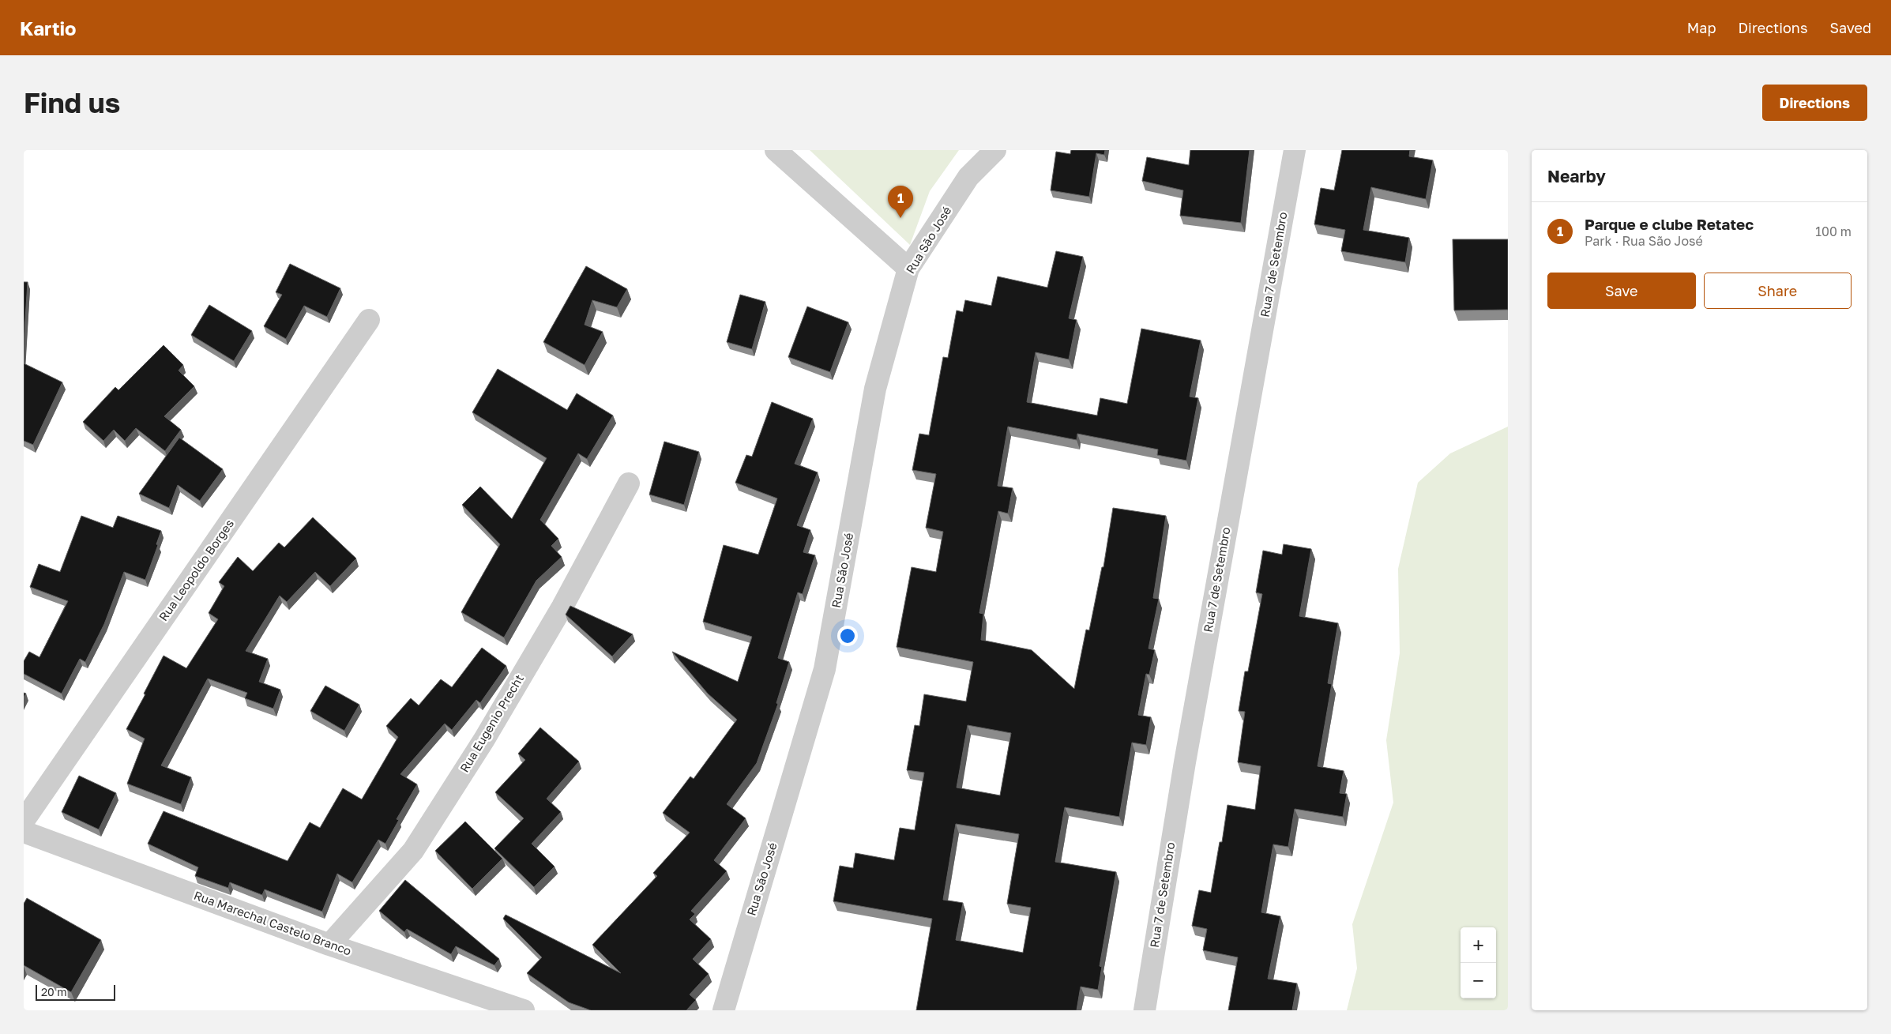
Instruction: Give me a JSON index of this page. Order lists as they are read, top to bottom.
{
  "streets": {
    "street": [
      "Rua São José",
      "Rua 7 de Setembro",
      "Rua Leopoldo Borges",
      "Rua Eugenio Precht",
      "Rua Marechal Castelo Branco"
    ]
  },
  "crossings": [
    ["Rua Eugenio Precht", "Rua Marechal Castelo Branco"]
  ],
  "scale_bar": "20 m",
  "page": {
    "header": "Kartio",
    "nav": ["Map", "Directions", "Saved"],
    "buttons": [
      "Directions",
      ["Save", "Share"]
    ],
    "title": "Find us",
    "heading": "Nearby",
    "pins": "1",
    "list": [
      {
        "mark": "1",
        "name": "Parque e clube Retatec",
        "note": "Park · Rua São José",
        "value": "100 m"
      }
    ],
    "map_buttons": ["+", "−"],
    "scale": "20 m"
  }
}
